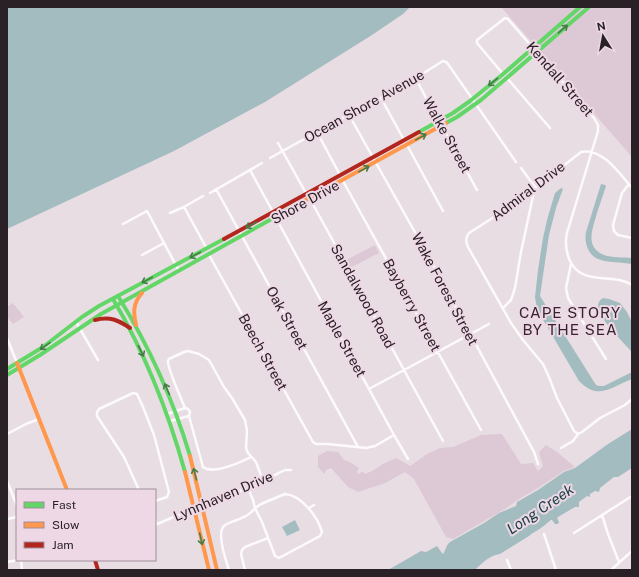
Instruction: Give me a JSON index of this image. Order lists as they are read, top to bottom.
{
  "streets": {
    "main road": ["Shore Drive"],
    "street": [
      "Kendall Street",
      "Ocean Shore Avenue",
      "Walke Street",
      "Admiral Drive",
      "Wake Forest Street",
      "Sandalwood Road",
      "Bayberry Street",
      "Oak Street",
      "Maple Street",
      "Beech Street",
      "Lynnhaven Drive"
    ]
  },
  "crossings": [
    ["Kendall Street", "Admiral Drive"],
    ["Kendall Street", "Shore Drive"],
    ["Ocean Shore Avenue", "Walke Street"],
    ["Ocean Shore Avenue", "Shore Drive"],
    ["Ocean Shore Avenue", "Wake Forest Street"],
    ["Ocean Shore Avenue", "Sandalwood Road"],
    ["Walke Street", "Shore Drive"],
    ["Shore Drive", "Wake Forest Street"],
    ["Shore Drive", "Sandalwood Road"],
    ["Shore Drive", "Bayberry Street"],
    ["Shore Drive", "Oak Street"],
    ["Shore Drive", "Maple Street"],
    ["Shore Drive", "Beech Street"],
    ["Oak Street", "Beech Street"]
  ],
  "districts": ["CAPE STORY BY THE SEA"],
  "water": ["Long Creek"],
  "legend": ["Fast", "Slow", "Jam"],
  "north": "top"
}
